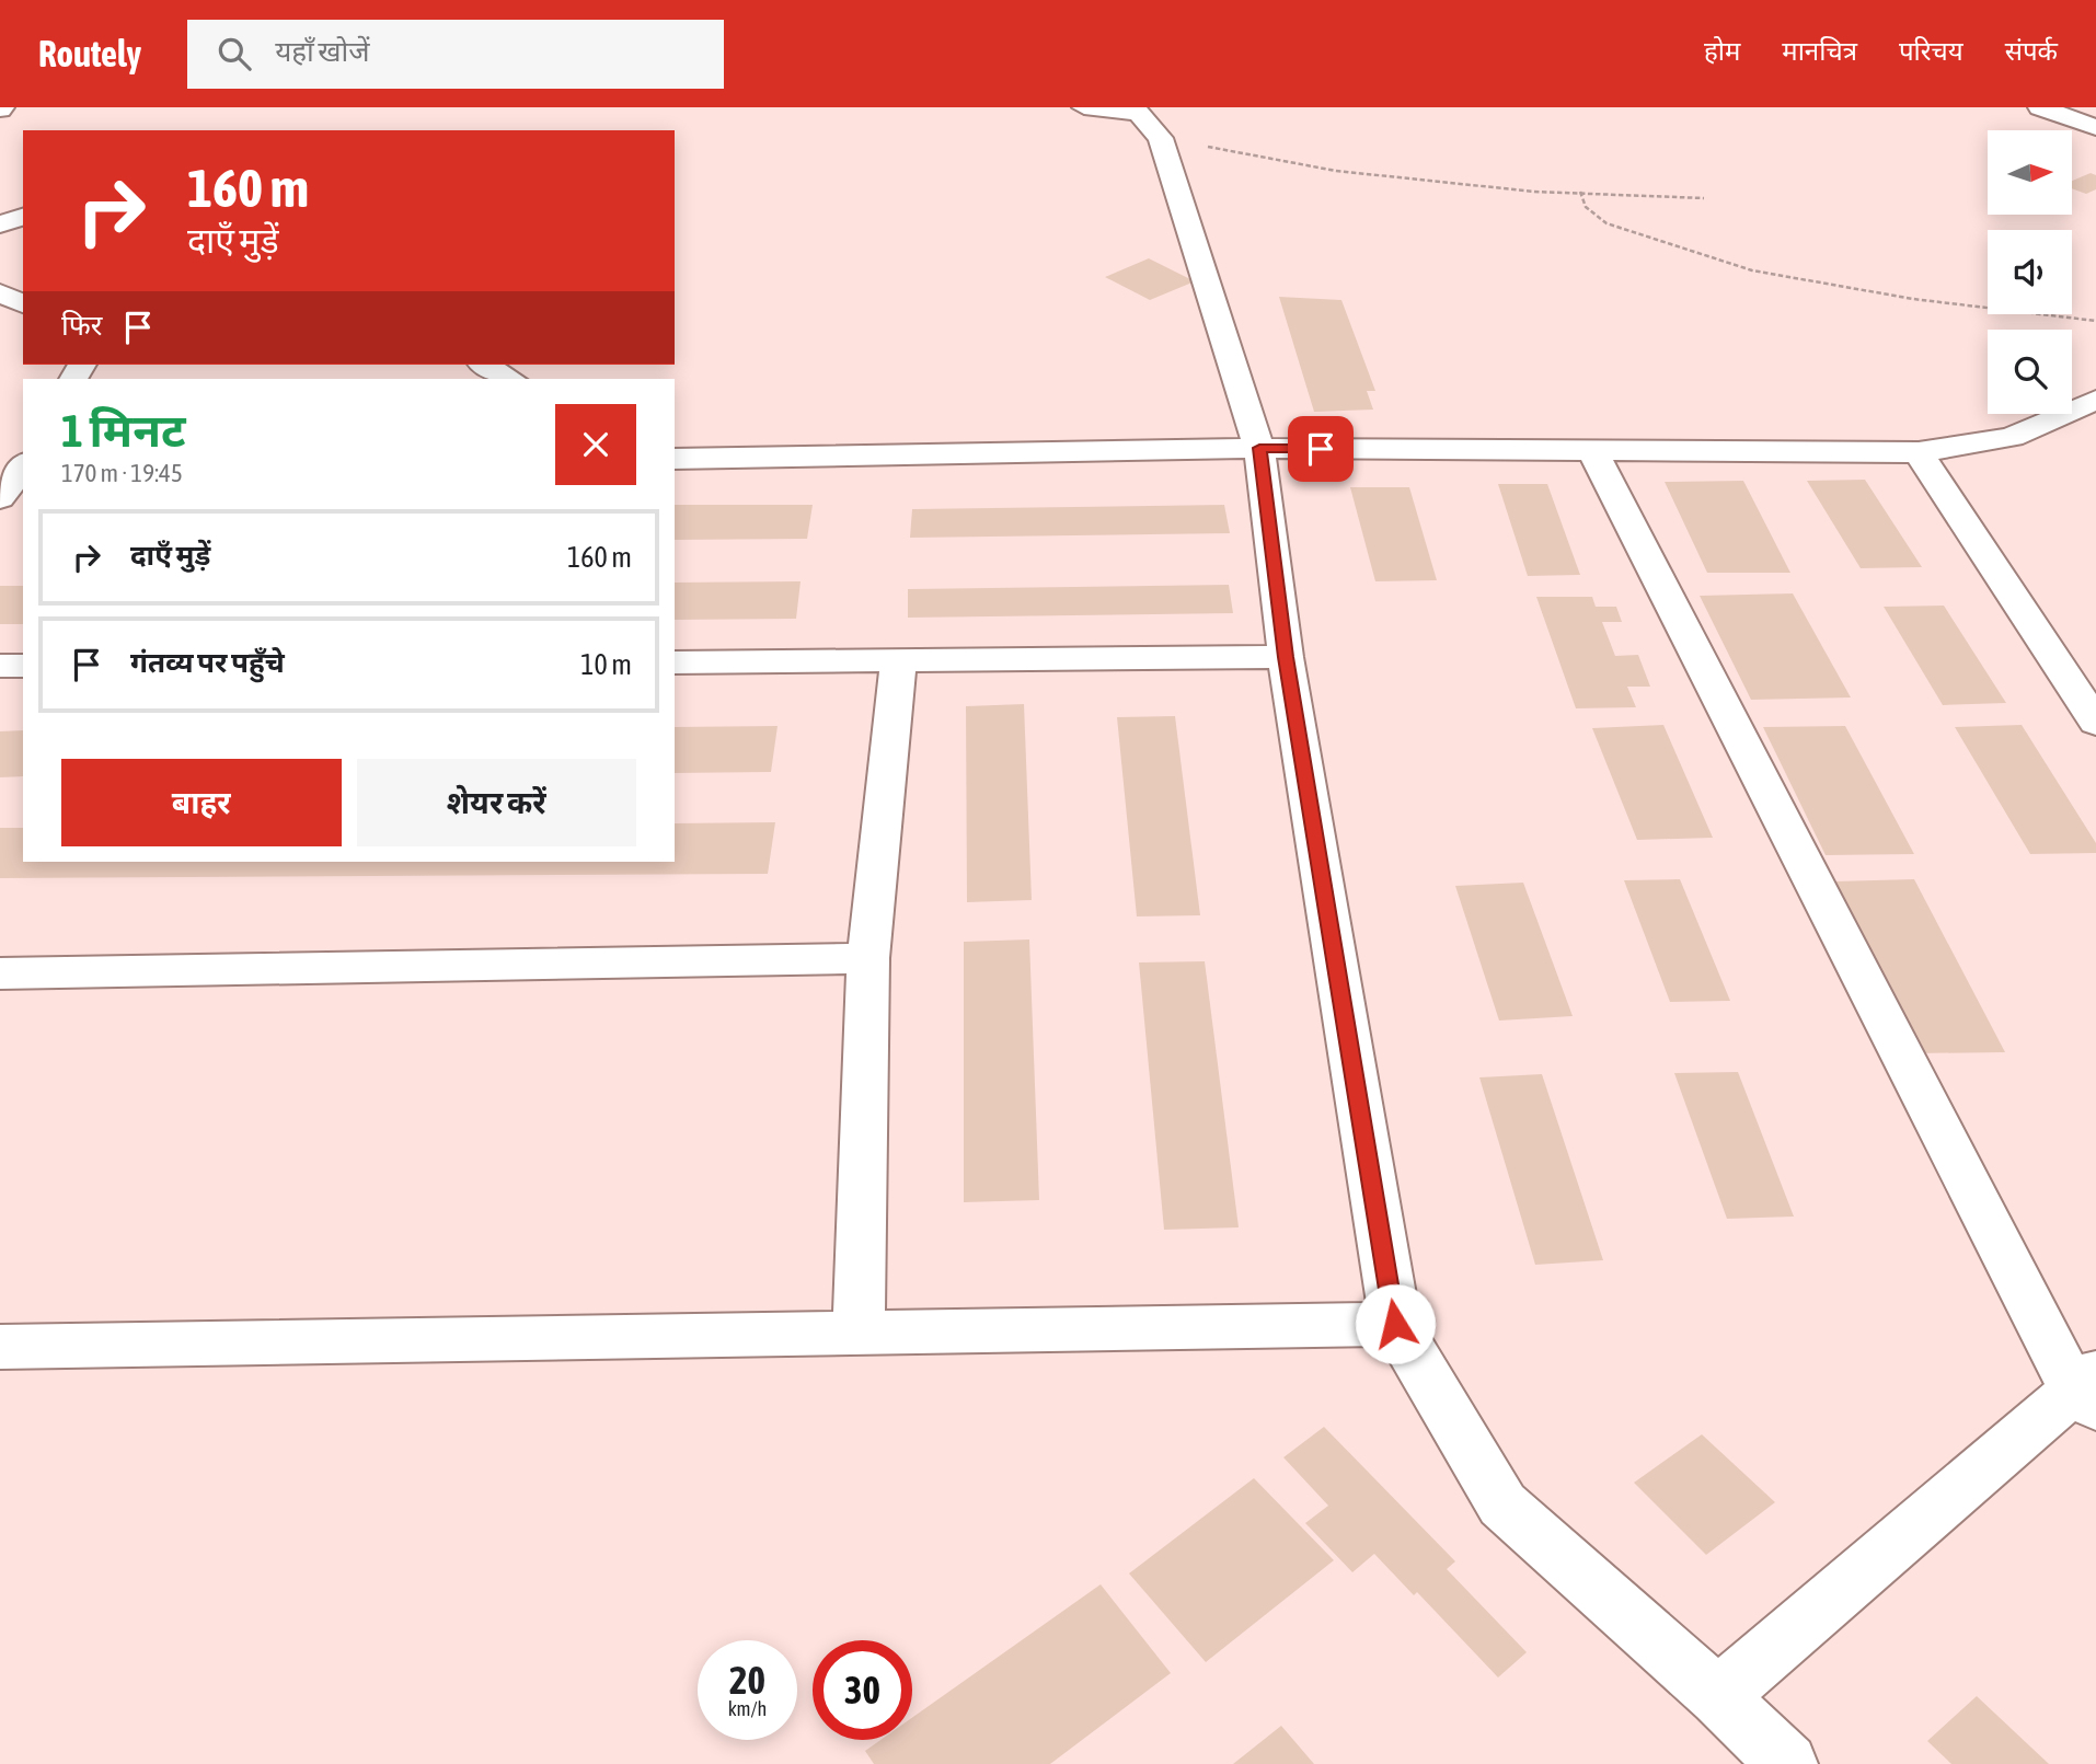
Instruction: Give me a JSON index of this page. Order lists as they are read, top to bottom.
{
  "north": "right",
  "page": {
    "header": "Routely",
    "search": "यहाँ खोजें",
    "nav": [
      "होम",
      "मानचित्र",
      "परिचय",
      "संपर्क"
    ],
    "turn": ["160 m", "दाएँ मुड़ें"],
    "then": "फिर",
    "heading": ["1 मिनट", "170 m · 19:45"],
    "list": [
      {
        "name": "दाएँ मुड़ें",
        "value": "160 m"
      },
      {
        "name": "गंतव्य पर पहुँचे",
        "value": "10 m"
      }
    ],
    "buttons": ["बाहर", "शेयर करें"],
    "speed": "20 km/h",
    "limit": "30"
  }
}
